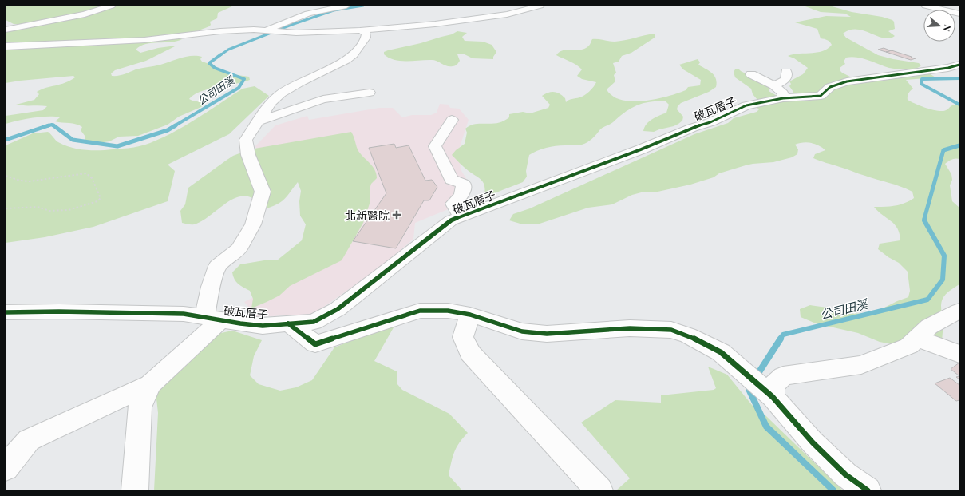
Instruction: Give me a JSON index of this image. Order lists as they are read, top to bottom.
{
  "streets": {
    "street": ["破瓦厝子"]
  },
  "water": ["公司田溪"],
  "places": {
    "health": ["北新醫院"]
  },
  "north": "right"
}
